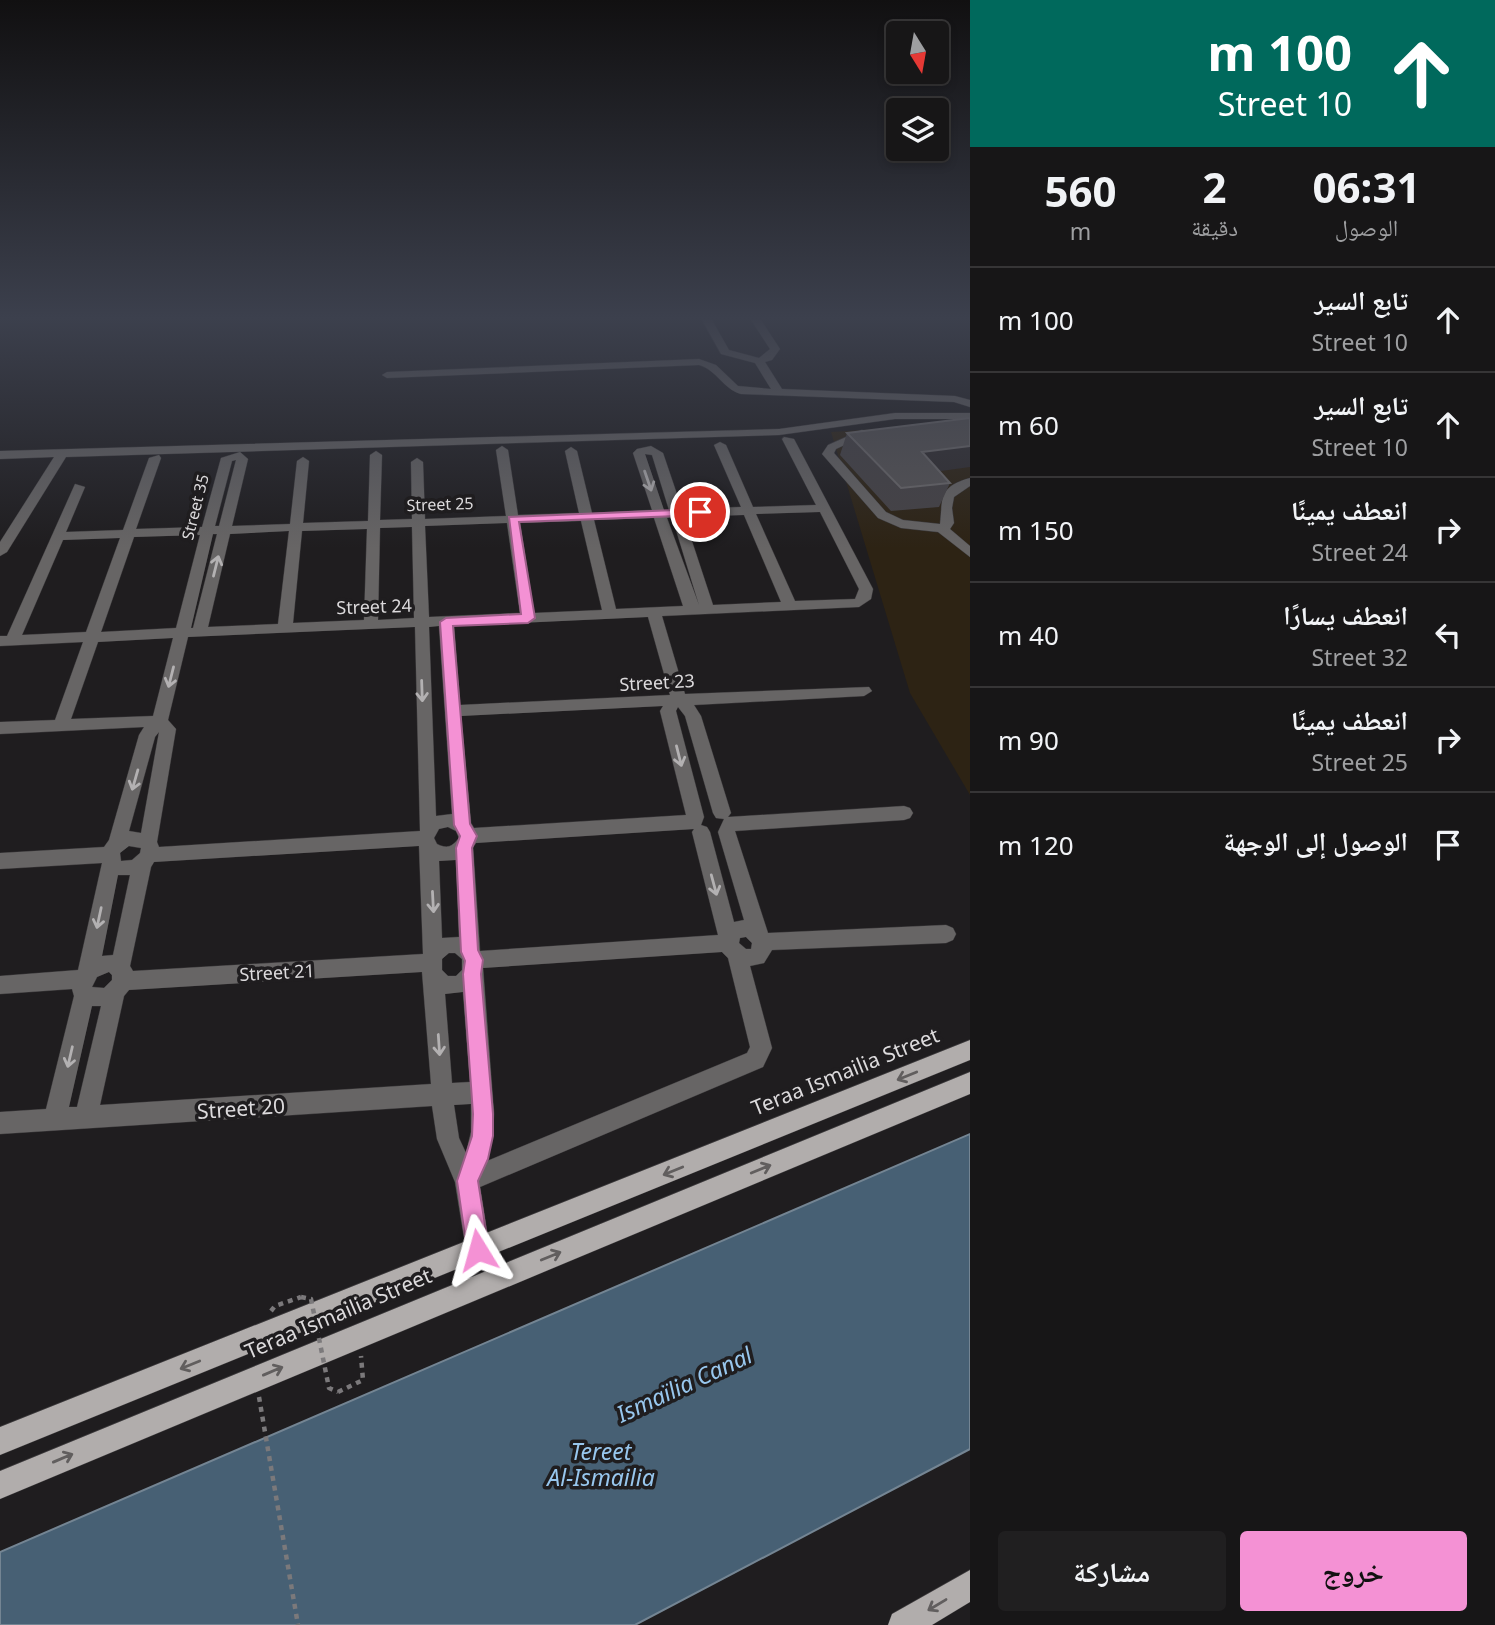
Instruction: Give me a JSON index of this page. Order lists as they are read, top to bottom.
{
  "streets": {
    "main road": ["Teraa Ismailia Street"],
    "street": [
      "Street 25",
      "Street 35",
      "Street 24",
      "Street 23",
      "Street 21",
      "Street 20"
    ]
  },
  "crossings": [
    ["Street 25", "Street 35"],
    ["Street 25", "Street 24"],
    ["Street 35", "Street 24"]
  ],
  "water": ["Ismaïlia Canal", "Tereet Al-Ismailia"],
  "north": "bottom",
  "page": {
    "turn": ["100 m", "Street 10"],
    "eta": [
      "06:31",
      "الوصول",
      "2",
      "دقيقة",
      "560",
      "m"
    ],
    "list": [
      {
        "name": "تابع السير",
        "note": "Street 10",
        "value": "100 m"
      },
      {
        "name": "تابع السير",
        "note": "Street 10",
        "value": "60 m"
      },
      {
        "name": "انعطف يمينًا",
        "note": "Street 24",
        "value": "150 m"
      },
      {
        "name": "انعطف يسارًا",
        "note": "Street 32",
        "value": "40 m"
      },
      {
        "name": "انعطف يمينًا",
        "note": "Street 25",
        "value": "90 m"
      },
      {
        "name": "الوصول إلى الوجهة",
        "value": "120 m"
      }
    ],
    "buttons": ["خروج", "مشاركة"]
  }
}
